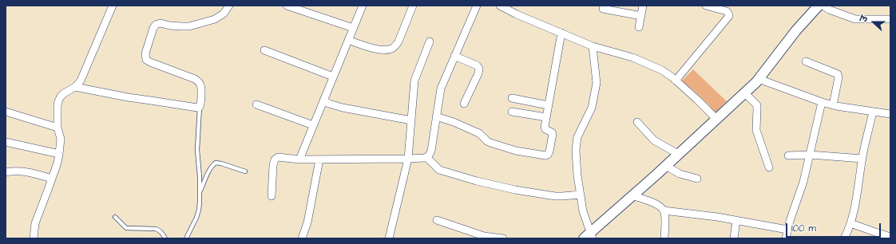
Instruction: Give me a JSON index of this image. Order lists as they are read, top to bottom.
{
  "scale_bar": "100 m",
  "north": "left"
}
